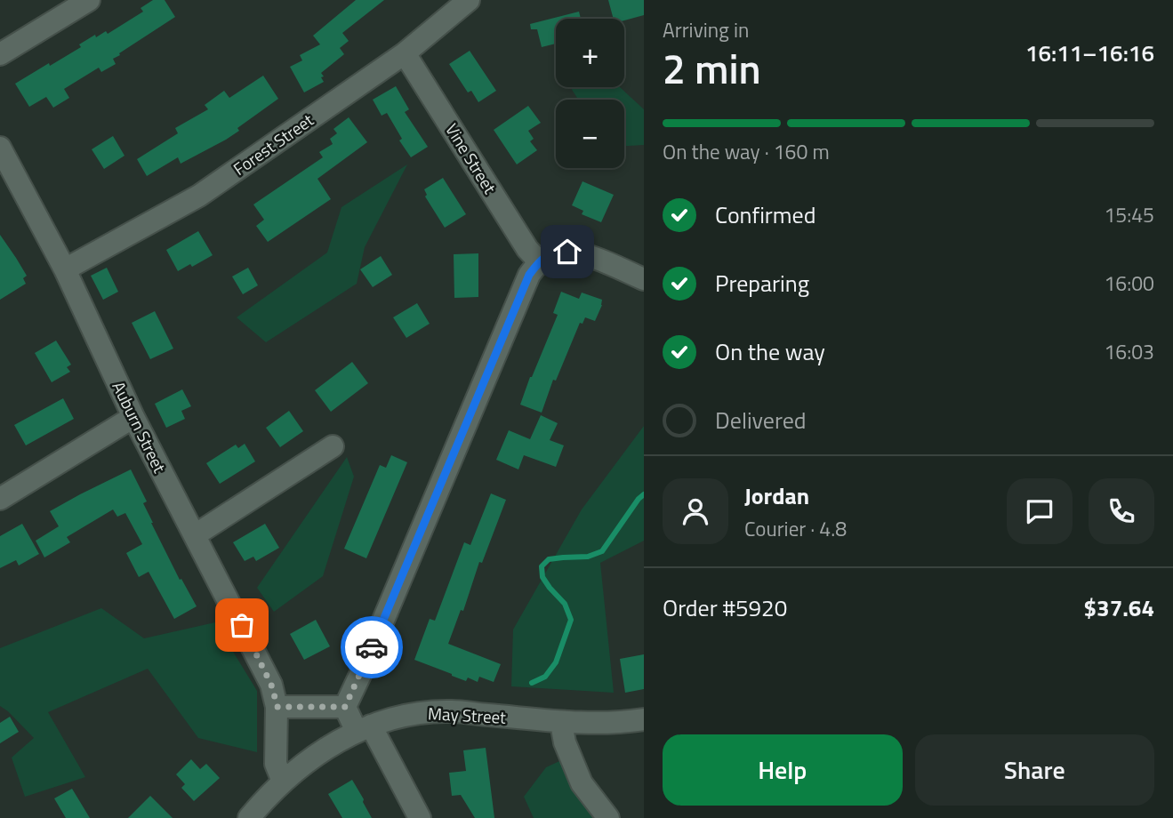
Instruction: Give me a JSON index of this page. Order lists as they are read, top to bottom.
{
  "streets": {
    "street": [
      "Forest Street",
      "Vine Street",
      "Auburn Street",
      "May Street"
    ]
  },
  "crossings": [
    ["Forest Street", "Vine Street"],
    ["Forest Street", "Auburn Street"],
    ["Auburn Street", "May Street"]
  ],
  "page": {
    "heading": ["2 min", "Arriving in", "16:11–16:16"],
    "panel": [
      "Jordan",
      "Courier · 4.8",
      "Order #5920",
      "$37.64"
    ],
    "map_buttons": ["+", "−"],
    "bar": "On the way · 160 m",
    "list": [
      ["Confirmed", "15:45"],
      ["Preparing", "16:00"],
      ["On the way", "16:03"],
      "Delivered"
    ],
    "buttons": ["Help", "Share"]
  }
}
